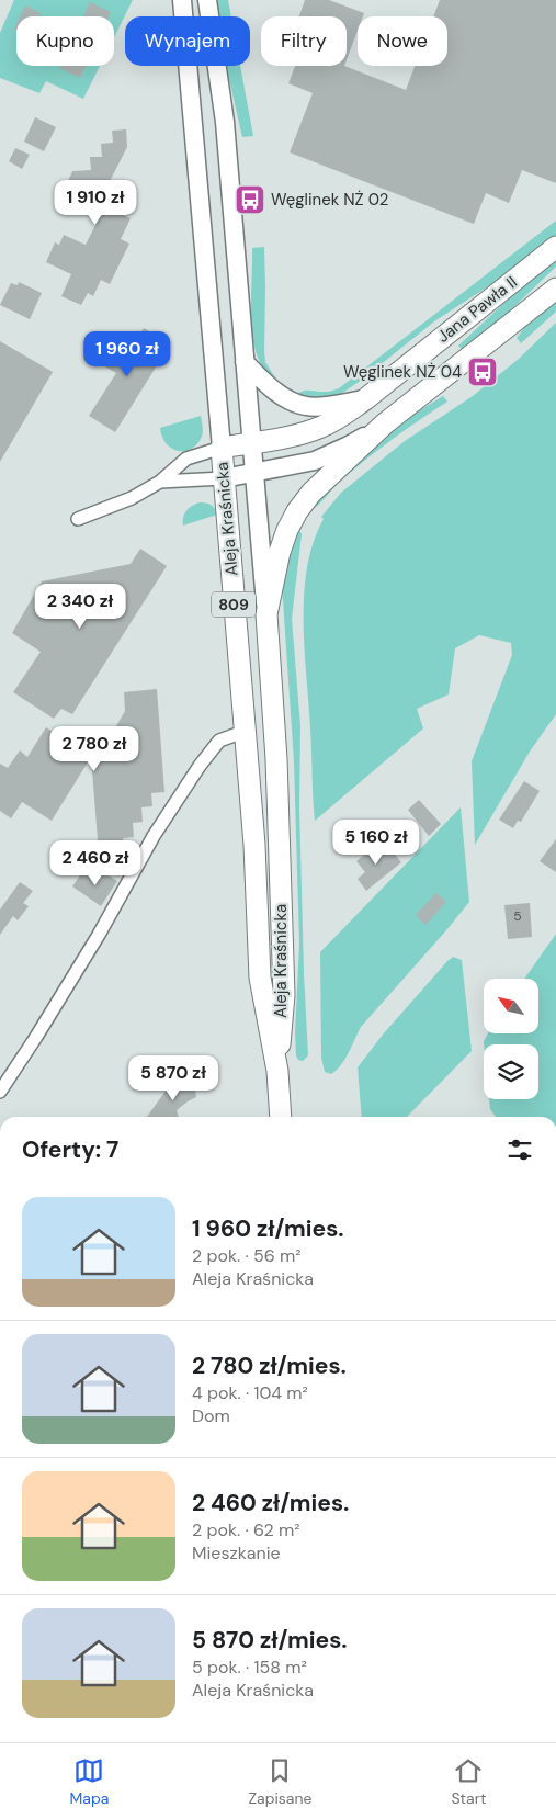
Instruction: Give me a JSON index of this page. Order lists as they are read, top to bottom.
{
  "streets": {
    "main road": ["Jana Pawła II", "Aleja Kraśnicka", "809"]
  },
  "crossings": [
    ["Jana Pawła II", "Aleja Kraśnicka"]
  ],
  "places": {
    "bus stop": ["Węglinek NŻ 02", "Węglinek NŻ 04"]
  },
  "house_numbers": ["5"],
  "north": "top left",
  "page": {
    "chip": [
      "Kupno",
      "Wynajem",
      "Filtry",
      "Nowe"
    ],
    "price": [
      "1 910 zł",
      "1 960 zł",
      "2 340 zł",
      "2 780 zł",
      "5 160 zł",
      "2 460 zł",
      "5 870 zł"
    ],
    "heading": "Oferty: 7",
    "list": [
      {
        "name": "1 960 zł/mies.",
        "note": "2 pok. · 56 m² · Aleja Kraśnicka"
      },
      {
        "name": "2 780 zł/mies.",
        "note": "4 pok. · 104 m² · Dom"
      },
      {
        "name": "2 460 zł/mies.",
        "note": "2 pok. · 62 m² · Mieszkanie"
      },
      {
        "name": "5 870 zł/mies.",
        "note": "5 pok. · 158 m² · Aleja Kraśnicka"
      }
    ],
    "tabs": ["Mapa", "Zapisane", "Start"]
  }
}
